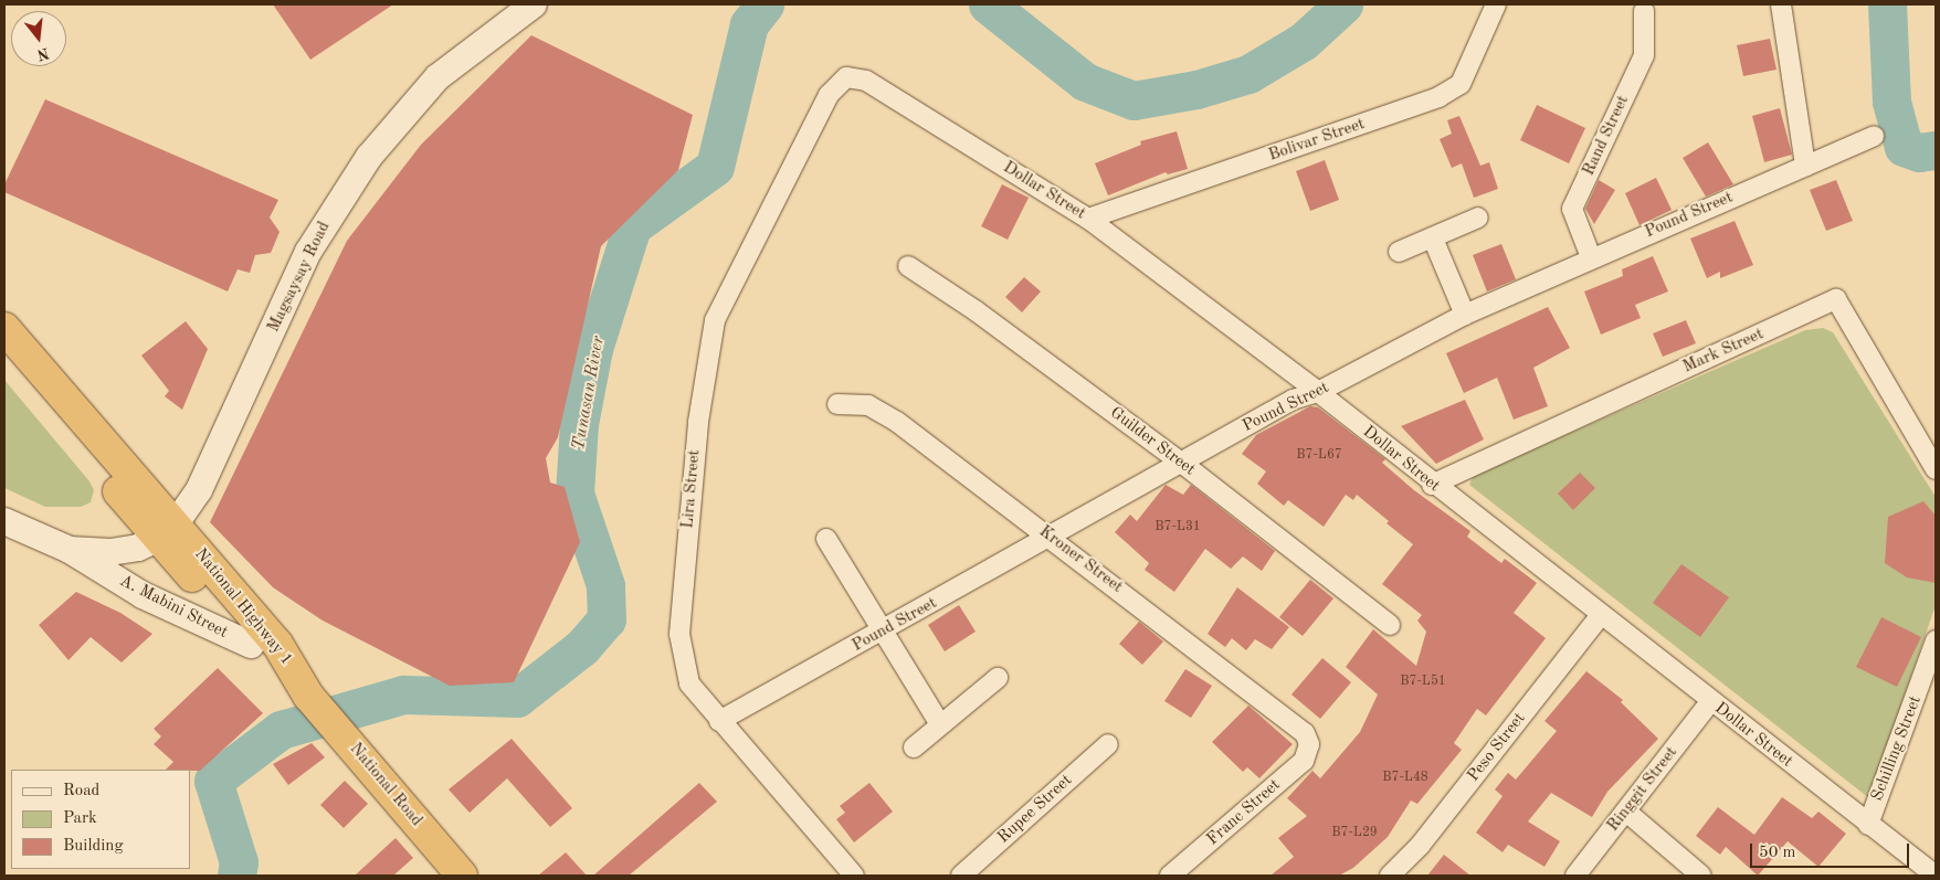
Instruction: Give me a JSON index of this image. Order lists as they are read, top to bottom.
{
  "streets": {
    "highway": ["National Highway 1", "National Road"],
    "main road": ["Magsaysay Road", "A. Mabini Street"],
    "street": [
      "Rand Street",
      "Bolivar Street",
      "Dollar Street",
      "Pound Street",
      "Mark Street",
      "Guilder Street",
      "Lira Street",
      "Kroner Street",
      "Peso Street",
      "Schilling Street",
      "Ringgit Street",
      "Rupee Street",
      "Franc Street"
    ]
  },
  "crossings": [
    ["Rand Street", "Pound Street"],
    ["Bolivar Street", "Dollar Street"],
    ["Dollar Street", "Pound Street"],
    ["Dollar Street", "Mark Street"],
    ["Dollar Street", "Lira Street"],
    ["Dollar Street", "Peso Street"],
    ["Dollar Street", "Schilling Street"],
    ["Dollar Street", "Ringgit Street"],
    ["Pound Street", "Guilder Street"],
    ["Pound Street", "Lira Street"],
    ["Pound Street", "Kroner Street"],
    ["Magsaysay Road", "A. Mabini Street"],
    ["Magsaysay Road", "National Highway 1"],
    ["Kroner Street", "Franc Street"],
    ["A. Mabini Street", "National Highway 1"],
    ["National Highway 1", "National Road"]
  ],
  "water": ["Tunasan River"],
  "house_numbers": [
    "B7-L67",
    "B7-L31",
    "B7-L51",
    "B7-L48",
    "B7-L29"
  ],
  "legend": ["Road", "Park", "Building"],
  "scale_bar": "50 m",
  "north": "bottom"
}
